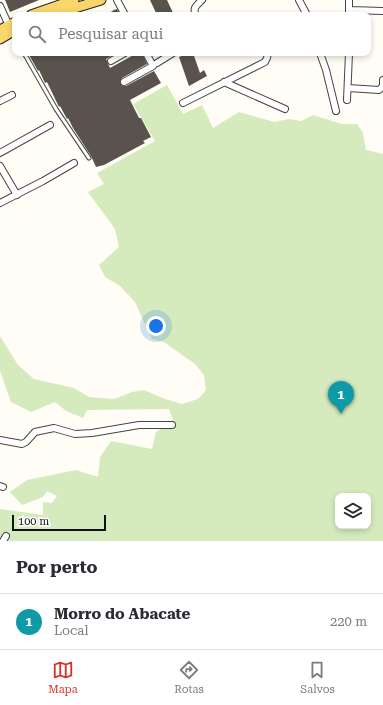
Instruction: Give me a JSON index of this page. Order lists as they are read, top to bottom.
{
  "scale_bar": "100 m",
  "page": {
    "search": "Pesquisar aqui",
    "pins": "1",
    "scale": "100 m",
    "heading": "Por perto",
    "list": [
      {
        "mark": "1",
        "name": "Morro do Abacate",
        "note": "Local",
        "value": "220 m"
      }
    ],
    "nav": ["Mapa", "Rotas", "Salvos"]
  }
}
